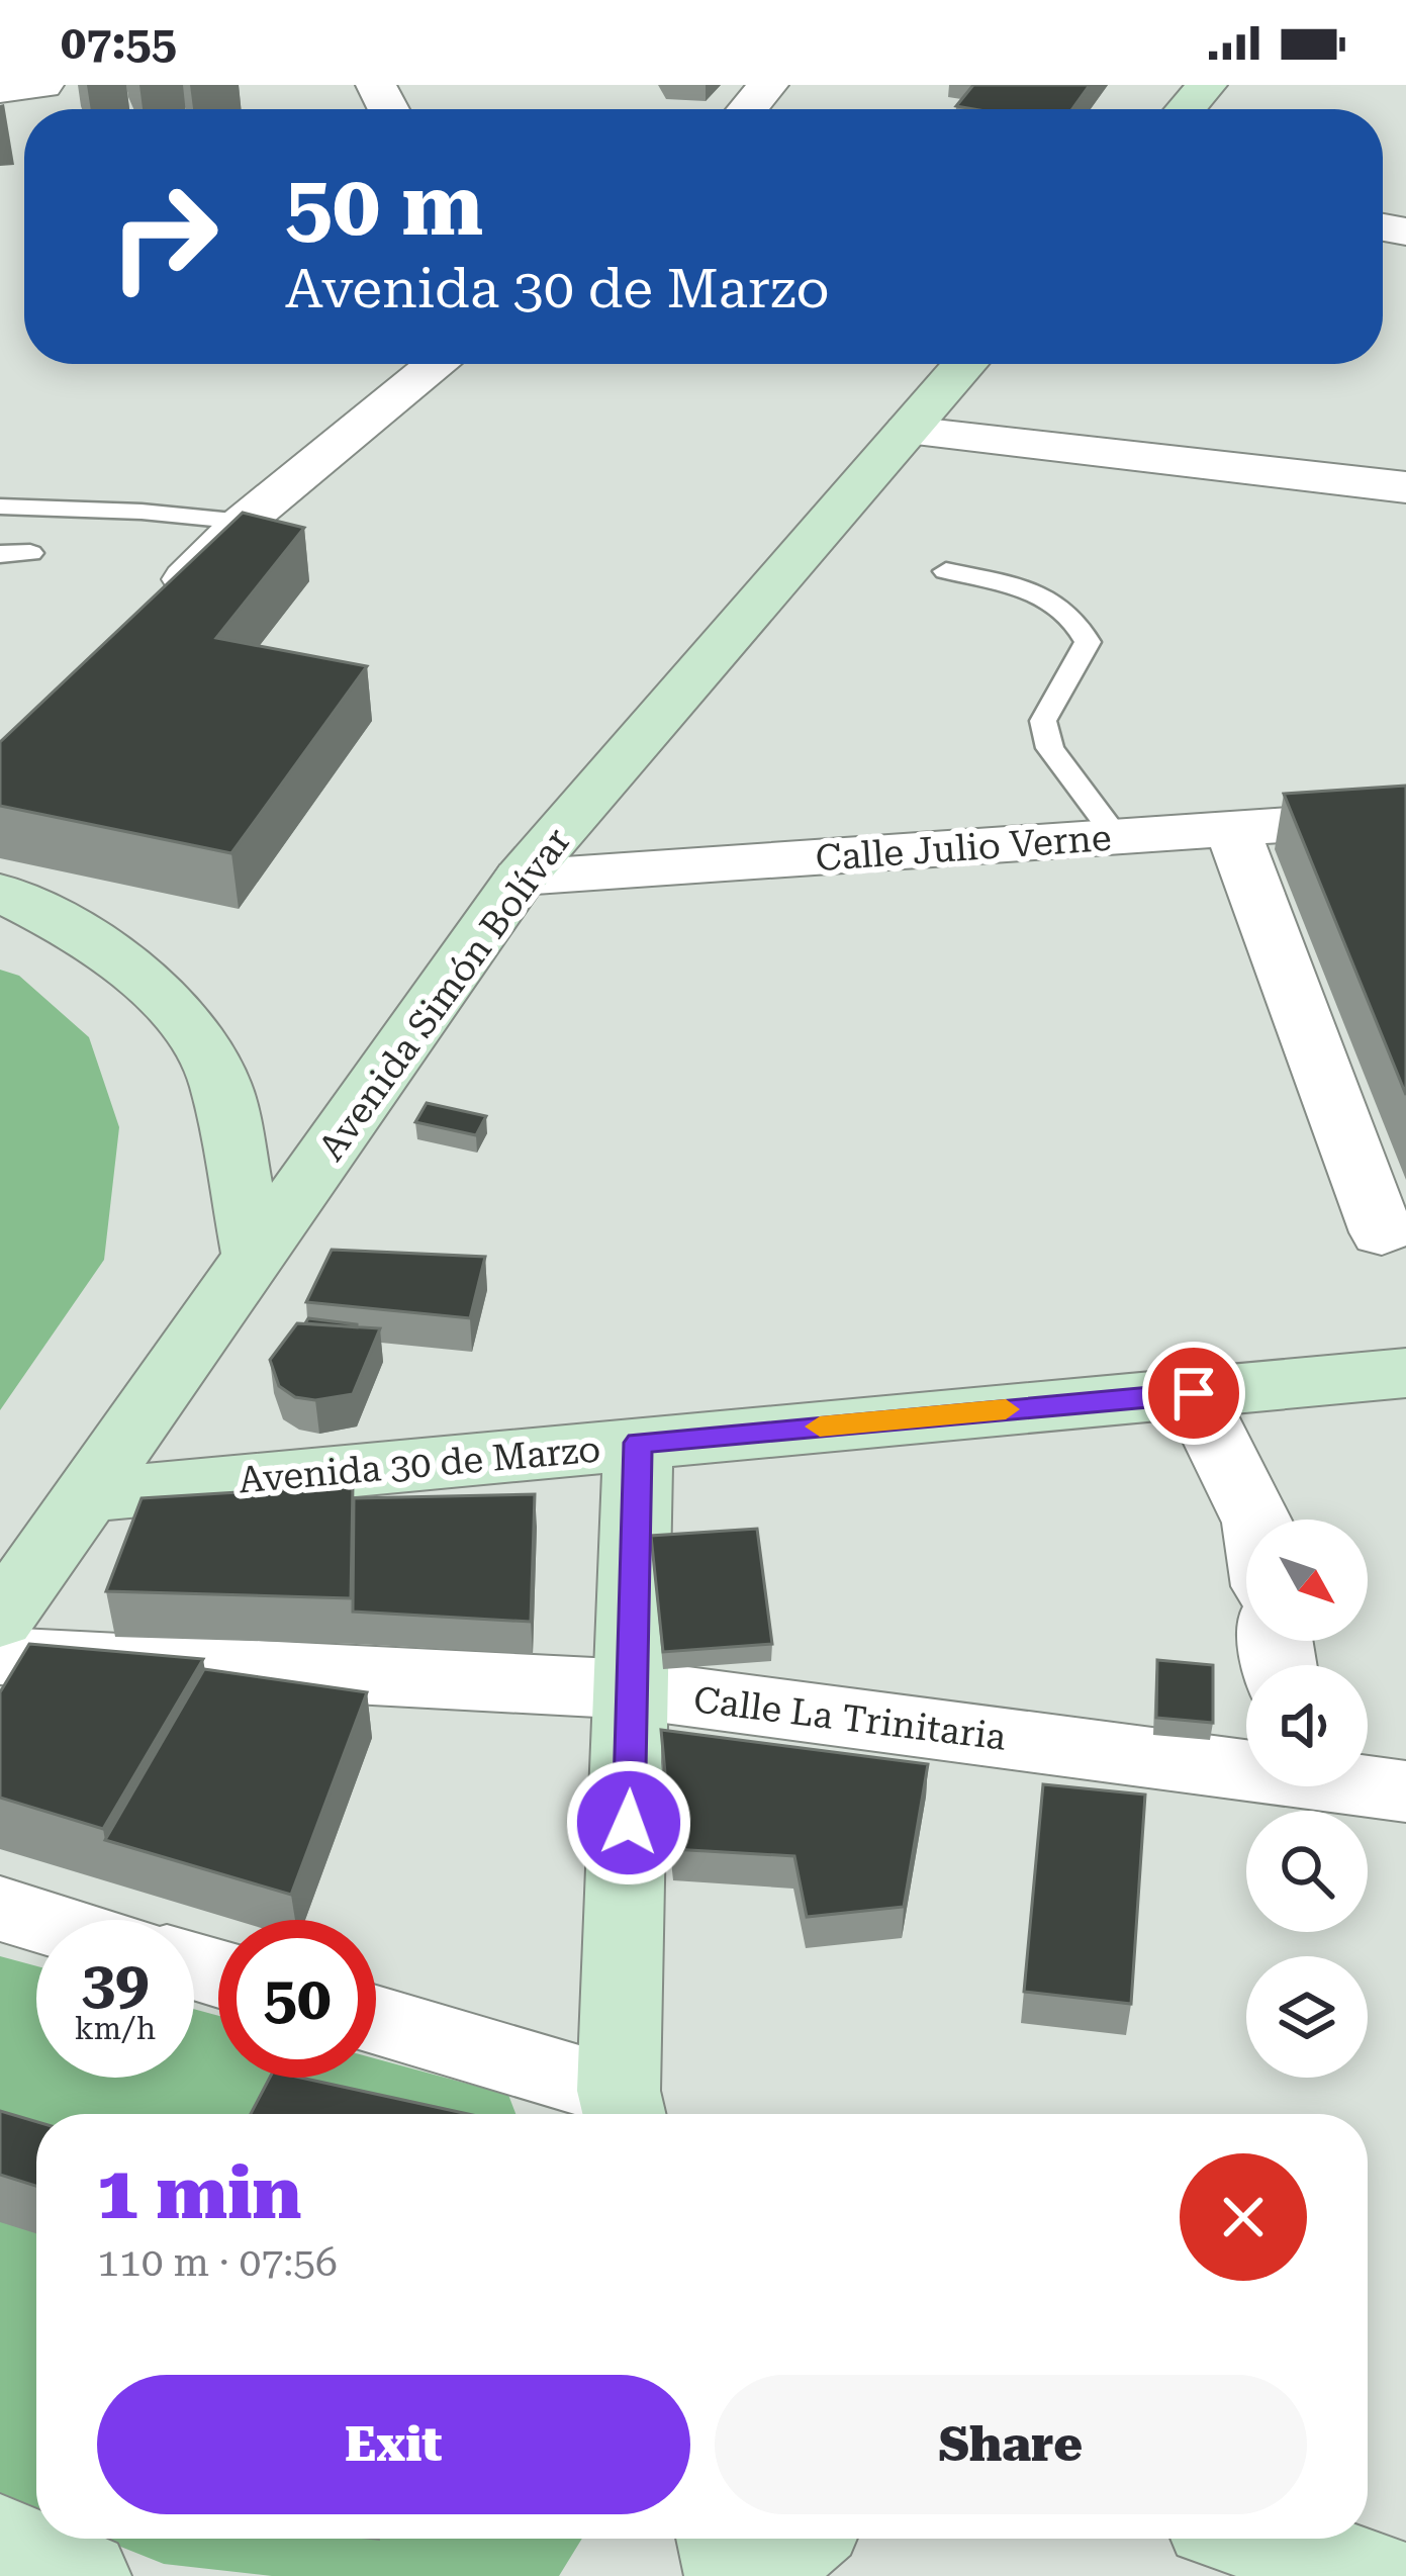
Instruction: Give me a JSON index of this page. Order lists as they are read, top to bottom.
{
  "streets": {
    "main road": ["Avenida Simón Bolívar", "Avenida 30 de Marzo"],
    "street": ["Calle Julio Verne", "Calle La Trinitaria"]
  },
  "crossings": [
    ["Calle Julio Verne", "Avenida Simón Bolívar"],
    ["Avenida Simón Bolívar", "Avenida 30 de Marzo"]
  ],
  "north": "bottom right",
  "page": {
    "status": "07:55",
    "turn": ["50 m", "Avenida 30 de Marzo"],
    "speed": "39 km/h",
    "limit": "50",
    "heading": ["1 min", "110 m · 07:56"],
    "buttons": ["Exit", "Share"]
  }
}
